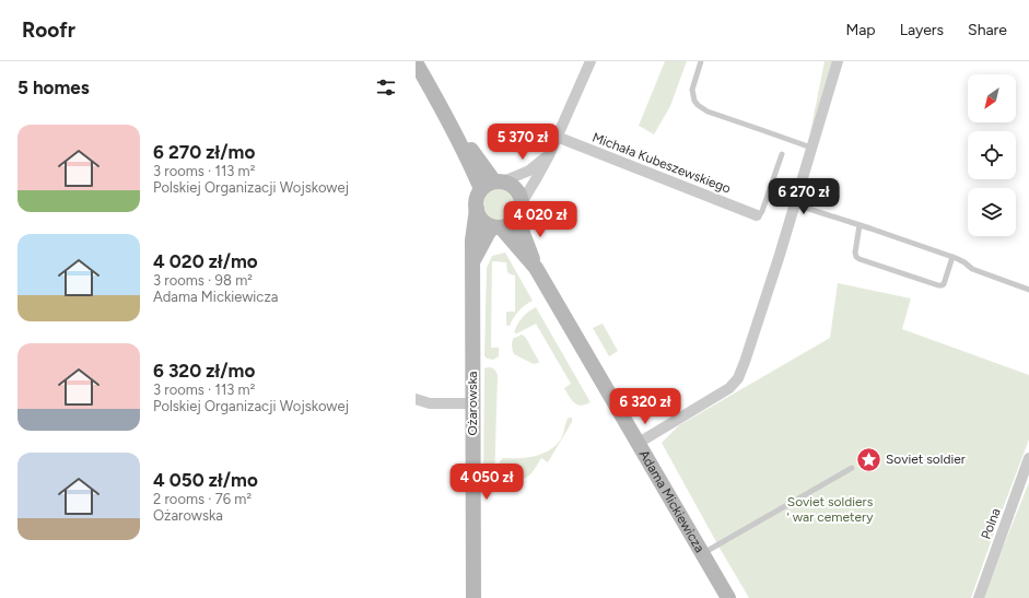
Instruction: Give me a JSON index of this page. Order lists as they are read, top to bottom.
{
  "streets": {
    "street": [
      "Michała Kubeszewskiego",
      "Ożarowska",
      "Adama Mickiewicza",
      "Polna"
    ]
  },
  "crossings": [
    ["Ożarowska", "Adama Mickiewicza"]
  ],
  "parks": ["Soviet soldiers ' war cemetery"],
  "places": {
    "place": ["Soviet soldier"]
  },
  "north": "bottom left",
  "page": {
    "header": "Roofr",
    "nav": ["Map", "Layers", "Share"],
    "heading": "5 homes",
    "list": [
      {
        "name": "6 270 zł/mo",
        "note": "3 rooms · 113 m² · Polskiej Organizacji Wojskowej"
      },
      {
        "name": "4 020 zł/mo",
        "note": "3 rooms · 98 m² · Adama Mickiewicza"
      },
      {
        "name": "6 320 zł/mo",
        "note": "3 rooms · 113 m² · Polskiej Organizacji Wojskowej"
      },
      {
        "name": "4 050 zł/mo",
        "note": "2 rooms · 76 m² · Ożarowska"
      }
    ],
    "price": [
      "5 370 zł",
      "6 270 zł",
      "4 020 zł",
      "6 320 zł",
      "4 050 zł"
    ]
  }
}
